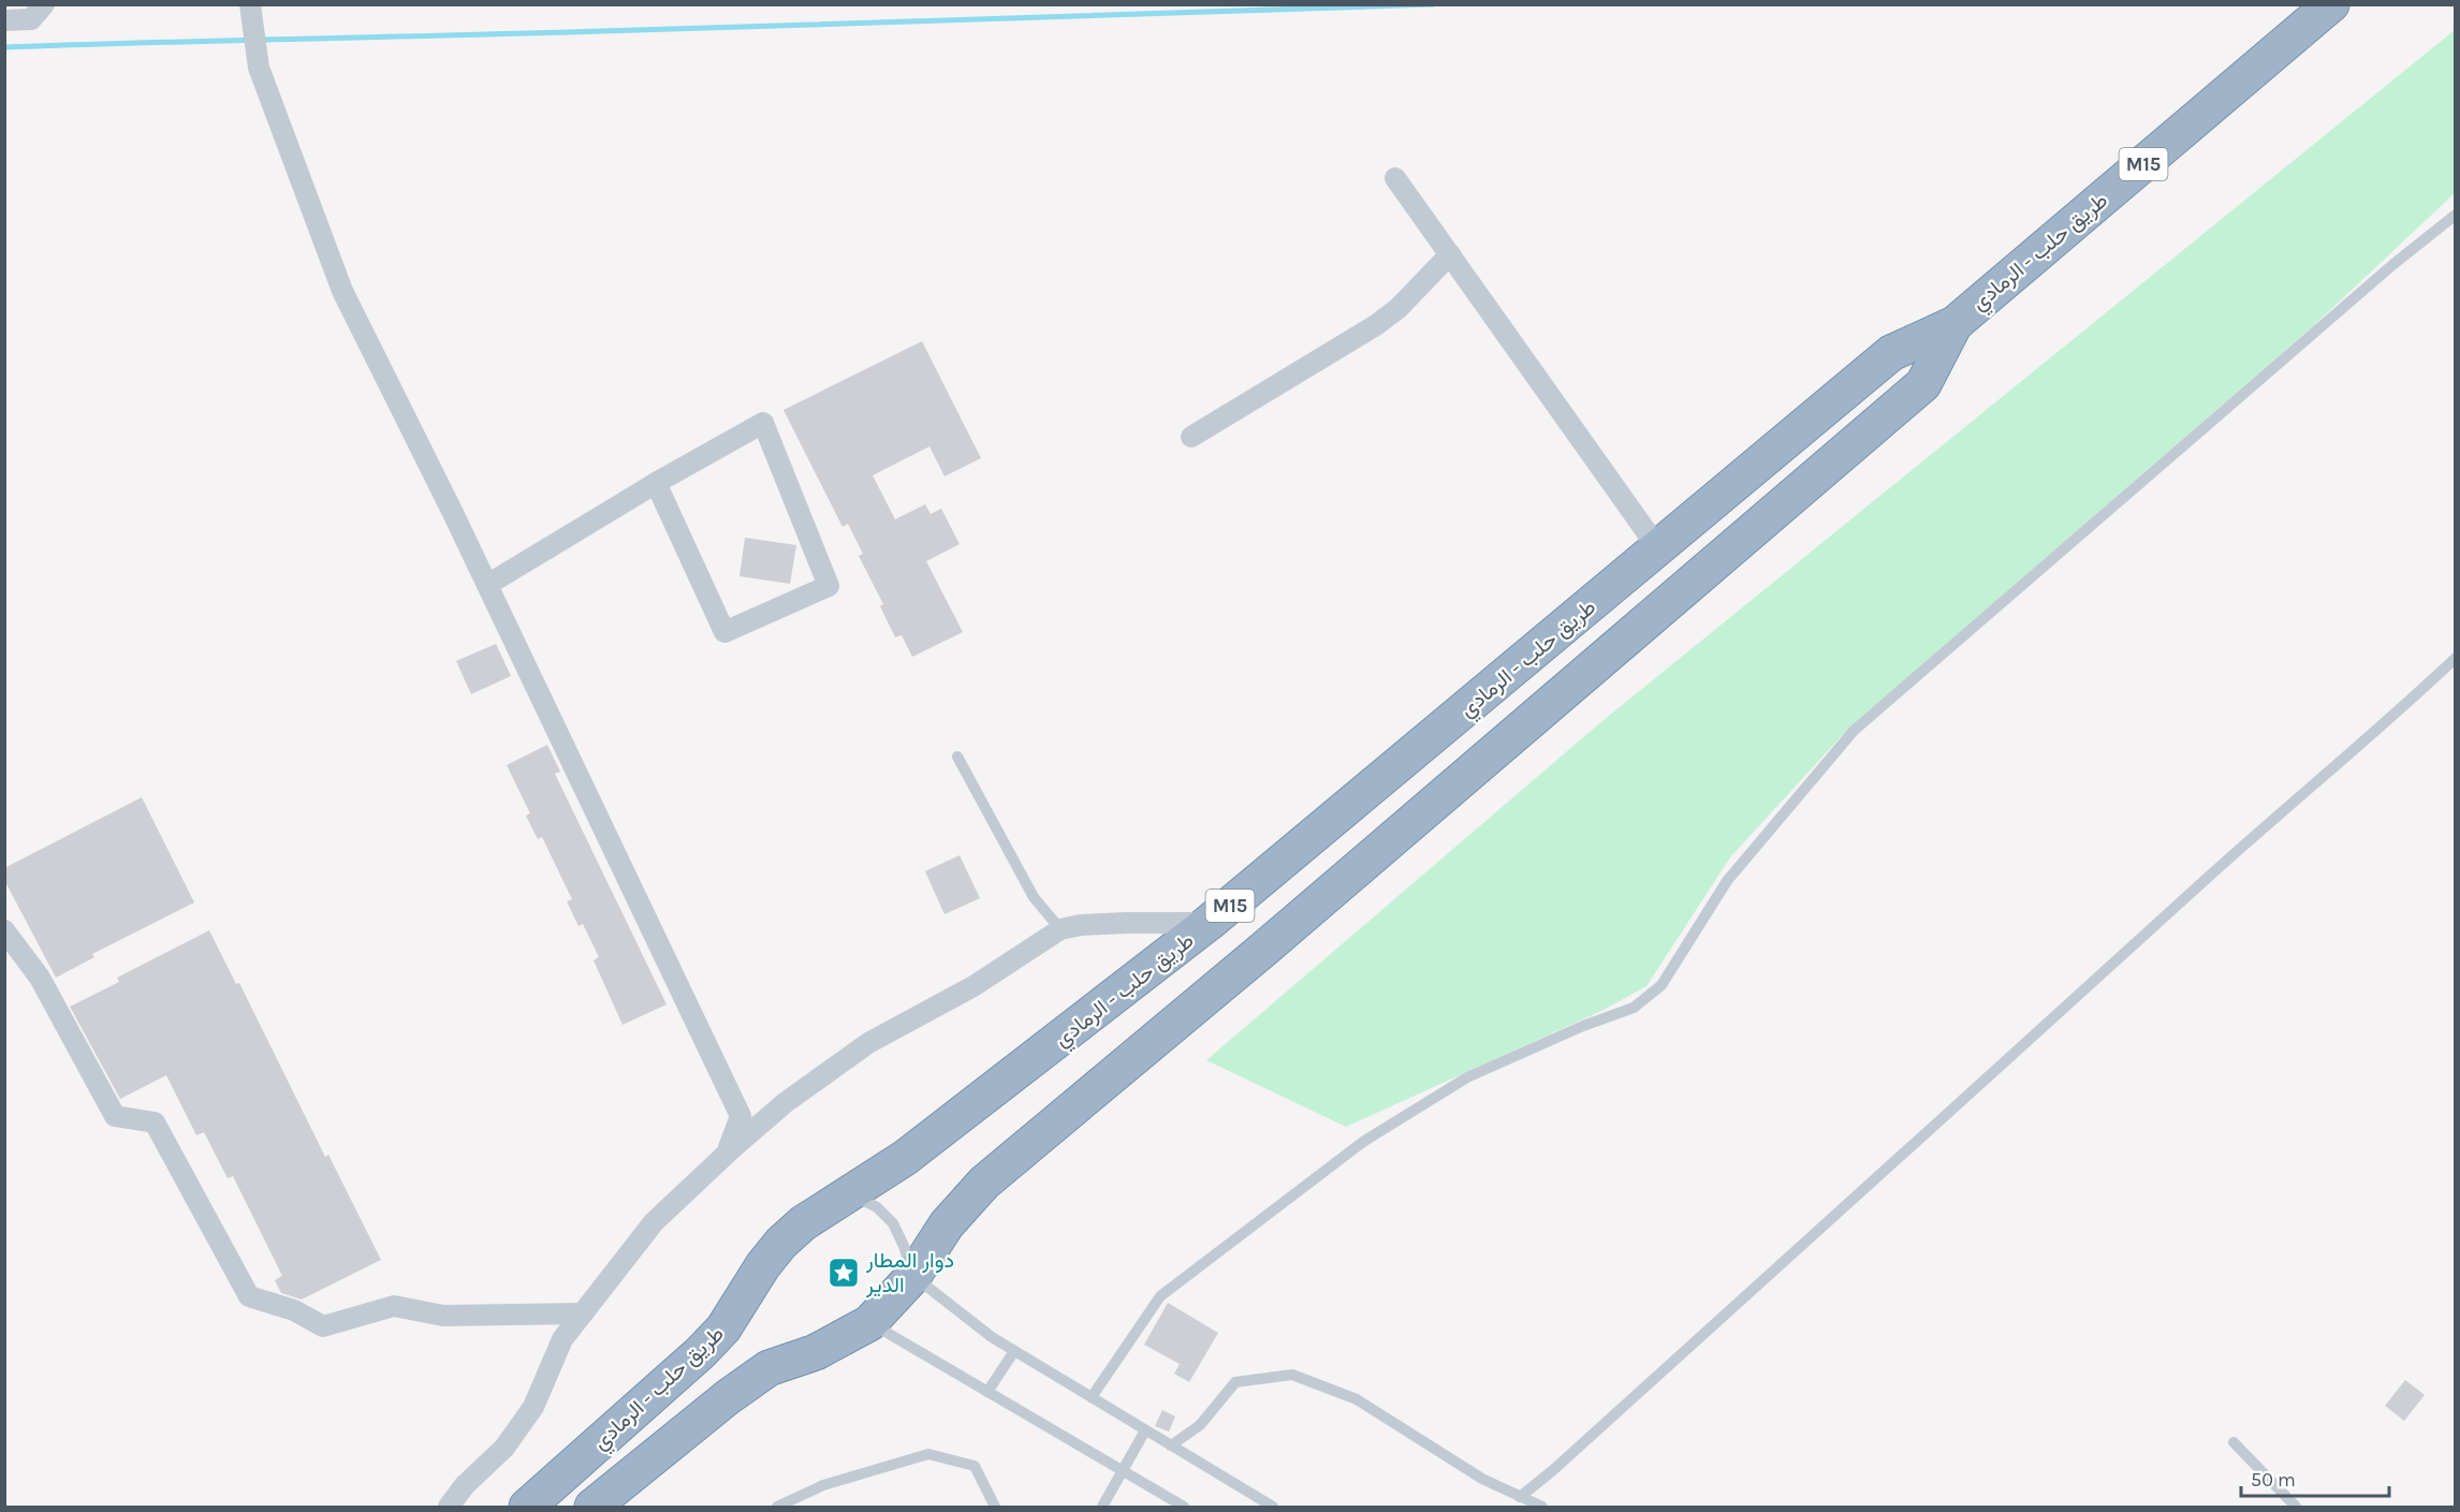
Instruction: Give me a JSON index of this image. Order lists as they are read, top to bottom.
{
  "streets": {
    "highway": ["M15", "طريق حلب - الرمادي"]
  },
  "places": {
    "place": ["دوار المطار الدير"]
  },
  "scale_bar": "50 m"
}
